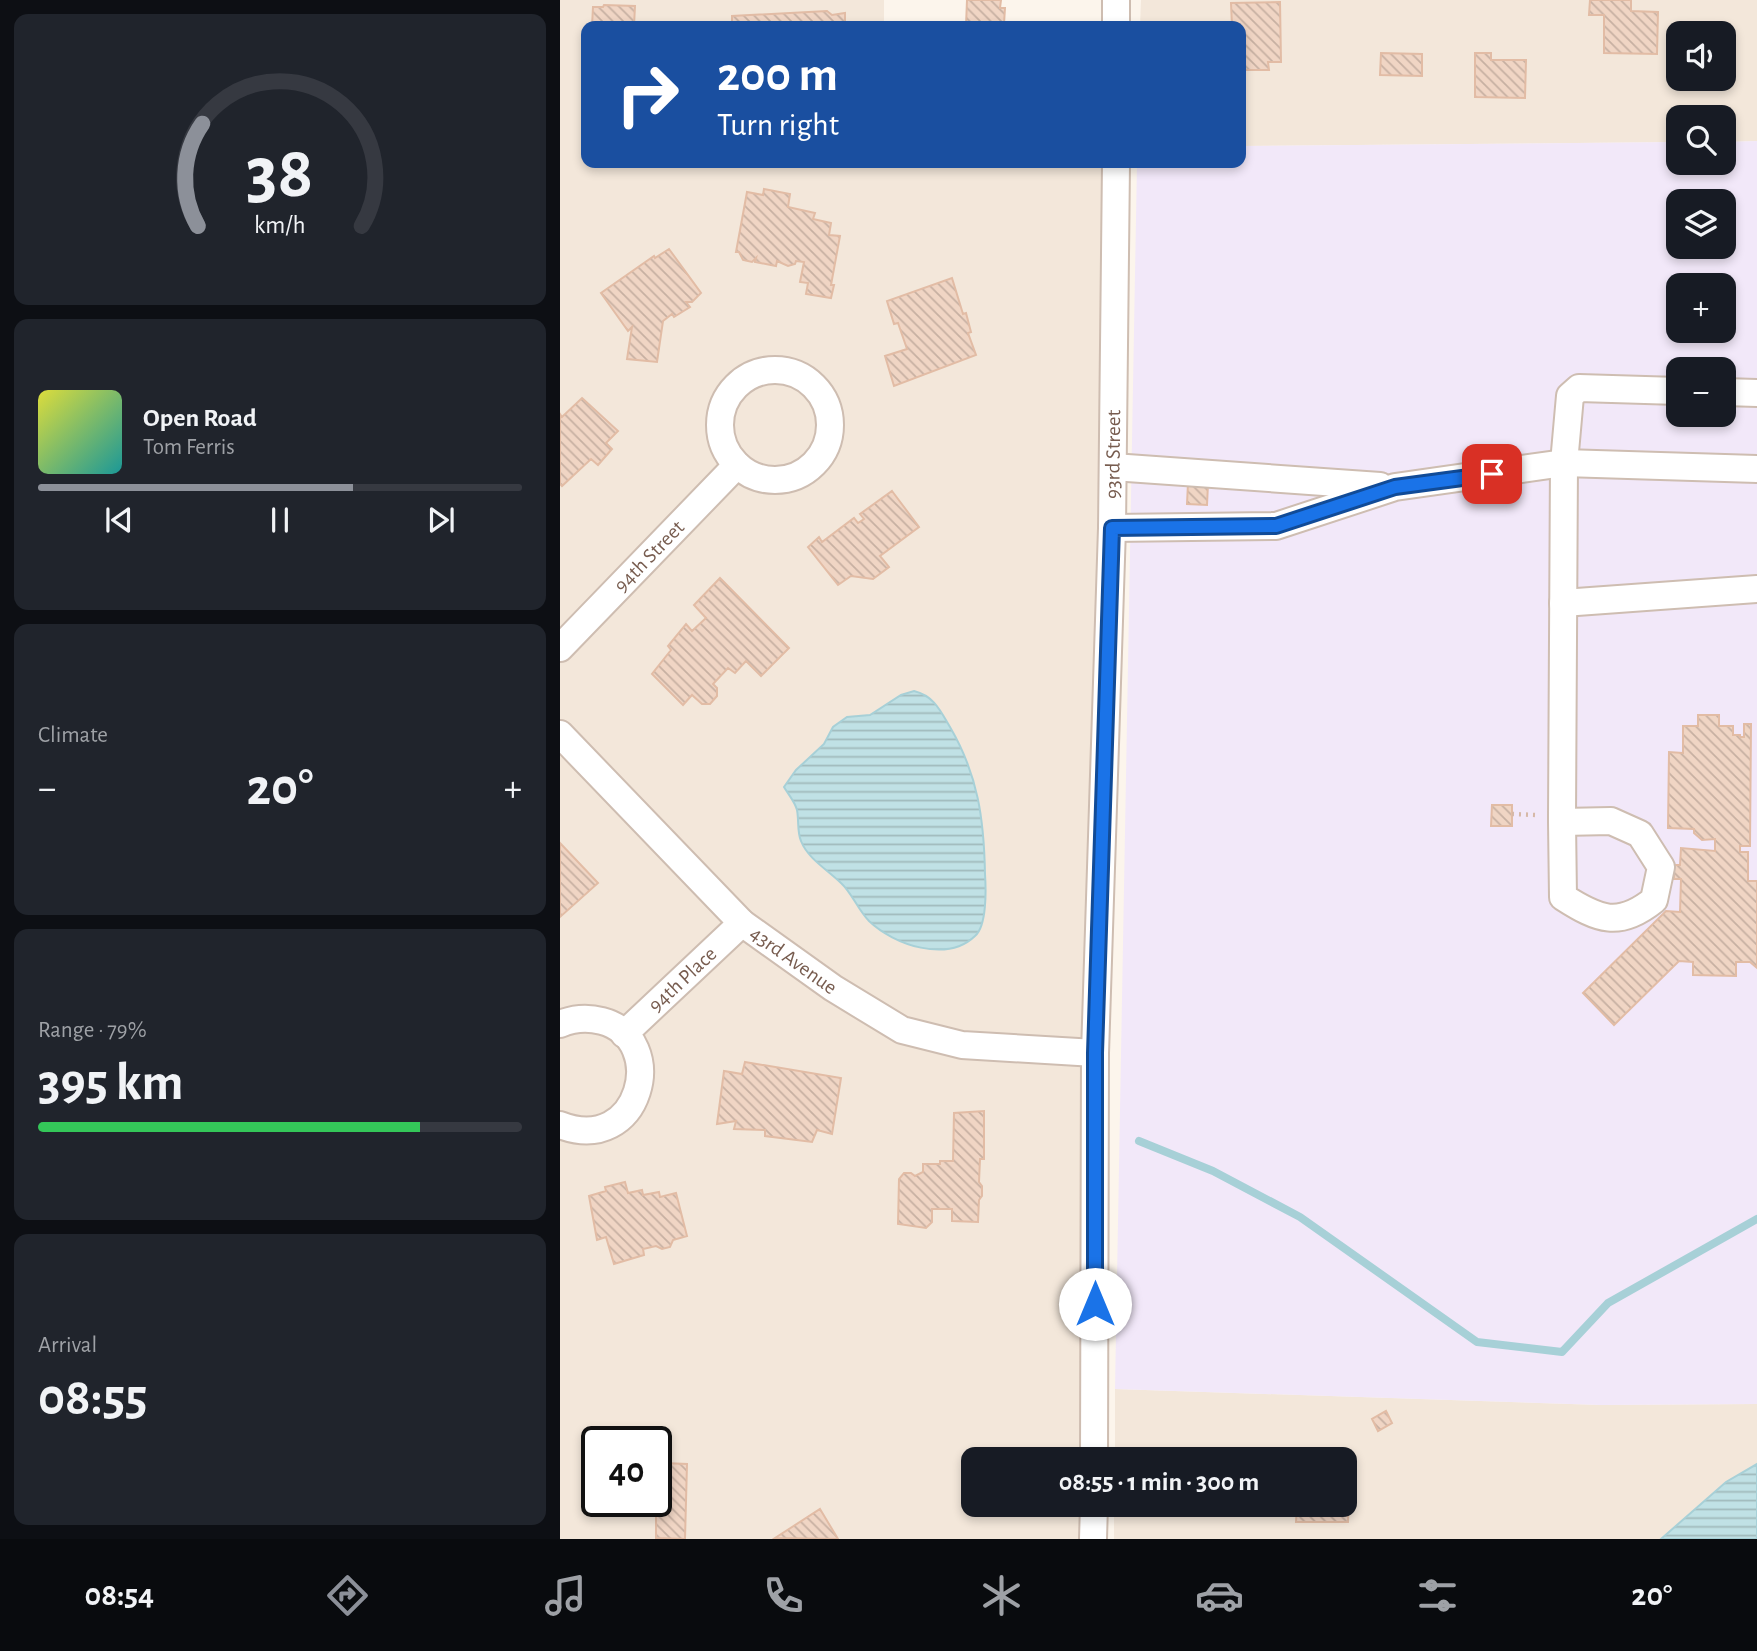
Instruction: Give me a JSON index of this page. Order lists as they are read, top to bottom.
{
  "streets": {
    "street": [
      "93rd Street",
      "94th Street",
      "43rd Avenue",
      "94th Place"
    ]
  },
  "crossings": [
    ["93rd Street", "43rd Avenue"],
    ["43rd Avenue", "94th Place"]
  ],
  "page": {
    "map_buttons": ["+", "−"],
    "turn": ["200 m", "Turn right"],
    "song": ["Open Road", "Tom Ferris"],
    "tile": [
      "Climate",
      ["Range · 79%", "395 km"],
      ["Arrival", "08:55"]
    ],
    "heat": ["−", "20°", "+"],
    "limit": "40",
    "trip": "08:55 · 1 min · 300 m",
    "tabs": ["08:54", "20°"],
    "gauge": ["38", "km/h"]
  }
}
